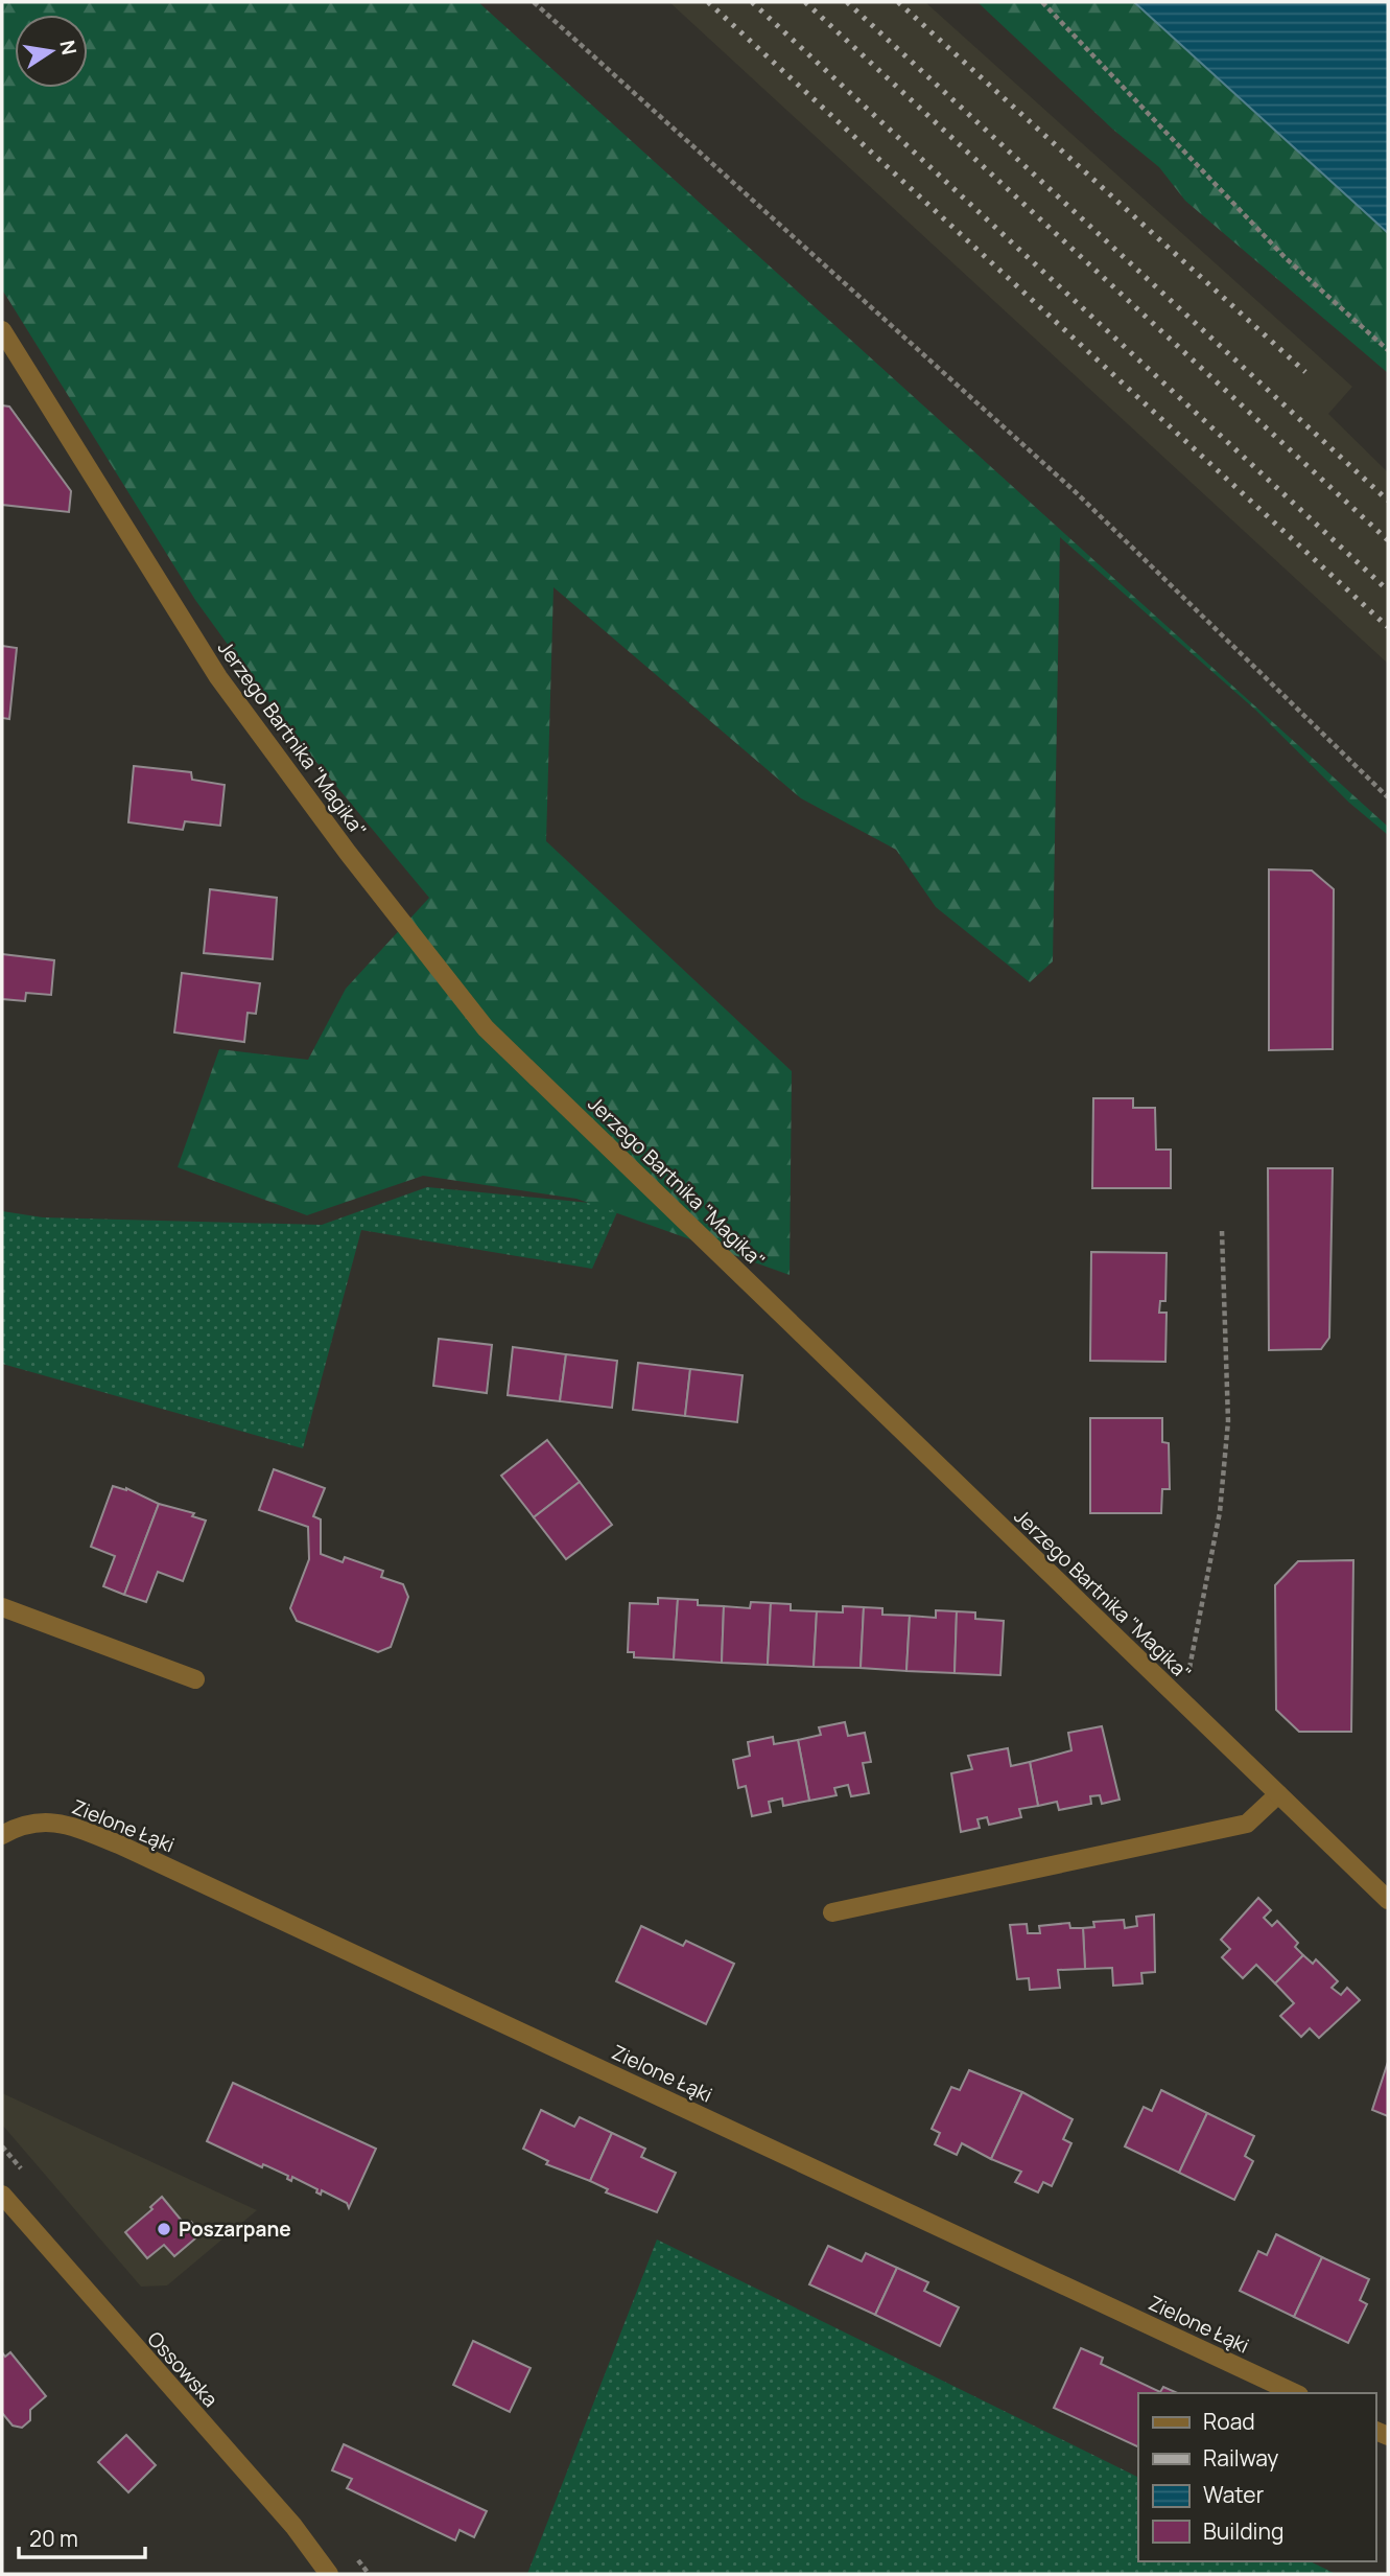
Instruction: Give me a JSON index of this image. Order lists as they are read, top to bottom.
{
  "streets": {
    "street": ["Jerzego Bartnika \"Magika\"", "Zielone Łąki", "Ossowska"]
  },
  "places": ["Poszarpane"],
  "legend": [
    "Road",
    "Railway",
    "Water",
    "Building"
  ],
  "scale_bar": "20 m",
  "north": "right"
}
